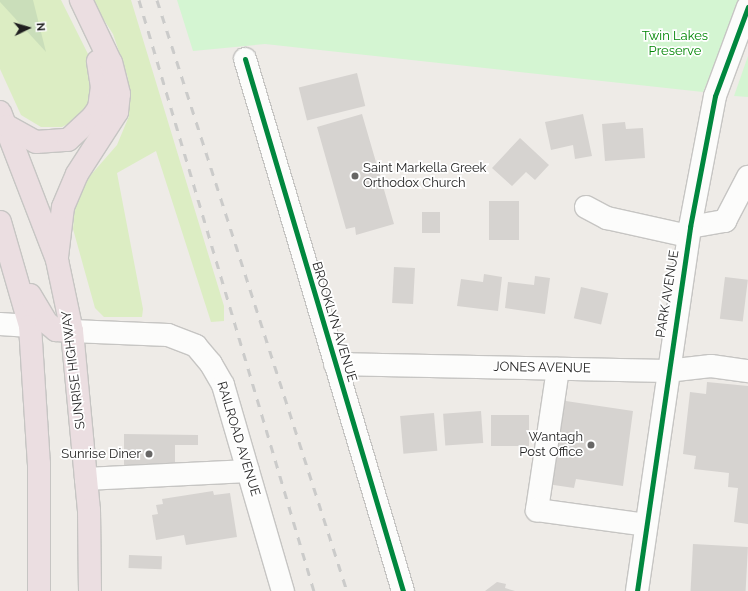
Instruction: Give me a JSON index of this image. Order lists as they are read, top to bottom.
{
  "streets": {
    "highway": ["SUNRISE HIGHWAY"],
    "street": [
      "PARK AVENUE",
      "BROOKLYN AVENUE",
      "JONES AVENUE",
      "RAILROAD AVENUE"
    ]
  },
  "crossings": [
    ["PARK AVENUE", "JONES AVENUE"],
    ["BROOKLYN AVENUE", "JONES AVENUE"],
    ["SUNRISE HIGHWAY", "RAILROAD AVENUE"]
  ],
  "parks": ["Twin Lakes Preserve"],
  "places": ["Saint Markella Greek Orthodox Church", "Wantagh Post Office", "Sunrise Diner"],
  "north": "right"
}
